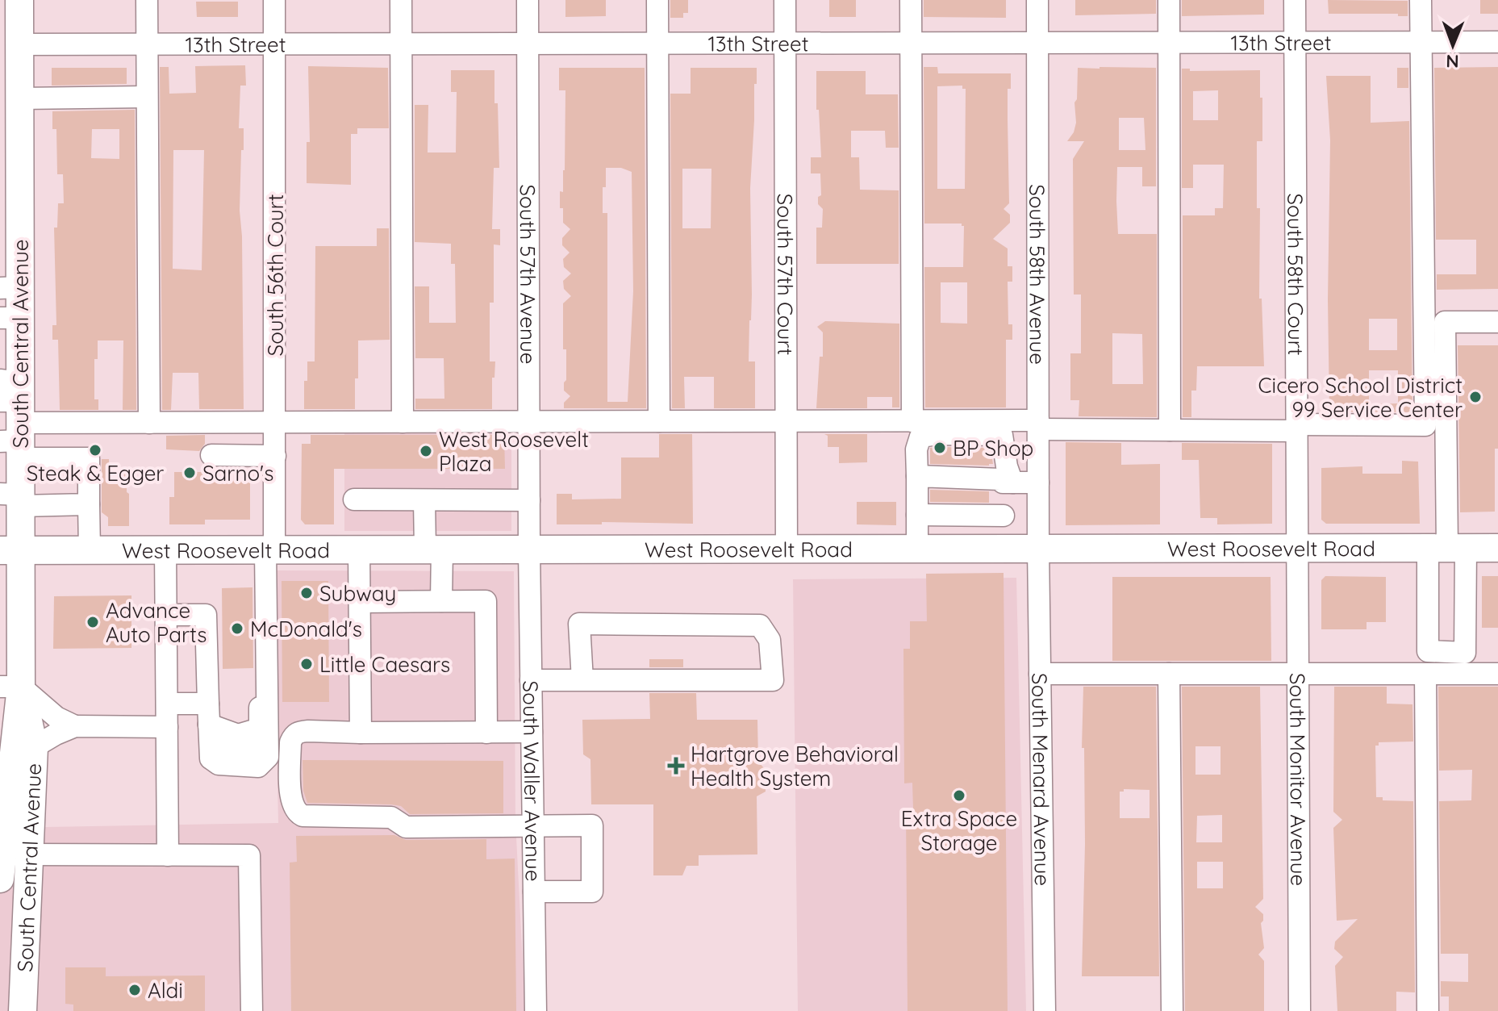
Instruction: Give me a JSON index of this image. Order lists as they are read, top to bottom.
{
  "streets": {
    "main road": ["South Central Avenue", "West Roosevelt Road"],
    "street": [
      "13th Street",
      "South 57th Court",
      "South 58th Avenue",
      "South 58th Court",
      "South 56th Court",
      "South 57th Avenue",
      "South Monitor Avenue",
      "South Waller Avenue",
      "South Menard Avenue"
    ]
  },
  "crossings": [
    ["13th Street", "South 57th Court"],
    ["13th Street", "South 58th Avenue"],
    ["13th Street", "South 58th Court"],
    ["13th Street", "South 56th Court"],
    ["13th Street", "South 57th Avenue"],
    ["13th Street", "South Central Avenue"],
    ["South 57th Court", "West Roosevelt Road"],
    ["South 58th Avenue", "West Roosevelt Road"],
    ["South 58th Avenue", "South Menard Avenue"],
    ["South 58th Court", "West Roosevelt Road"],
    ["South 58th Court", "South Monitor Avenue"],
    ["South 56th Court", "West Roosevelt Road"],
    ["South 57th Avenue", "West Roosevelt Road"],
    ["South 57th Avenue", "South Waller Avenue"],
    ["South Central Avenue", "West Roosevelt Road"],
    ["West Roosevelt Road", "South Monitor Avenue"],
    ["West Roosevelt Road", "South Waller Avenue"],
    ["West Roosevelt Road", "South Menard Avenue"]
  ],
  "places": {
    "other": [
      "Cicero School District 99 Service Center",
      "BP Shop",
      "Steak & Egger",
      "West Roosevelt Plaza",
      "Sarno's",
      "Subway",
      "Advance Auto Parts",
      "McDonald's",
      "Little Caesars",
      "Extra Space Storage",
      "Aldi"
    ],
    "health": ["Hartgrove Behavioral Health System"]
  },
  "north": "bottom"
}
